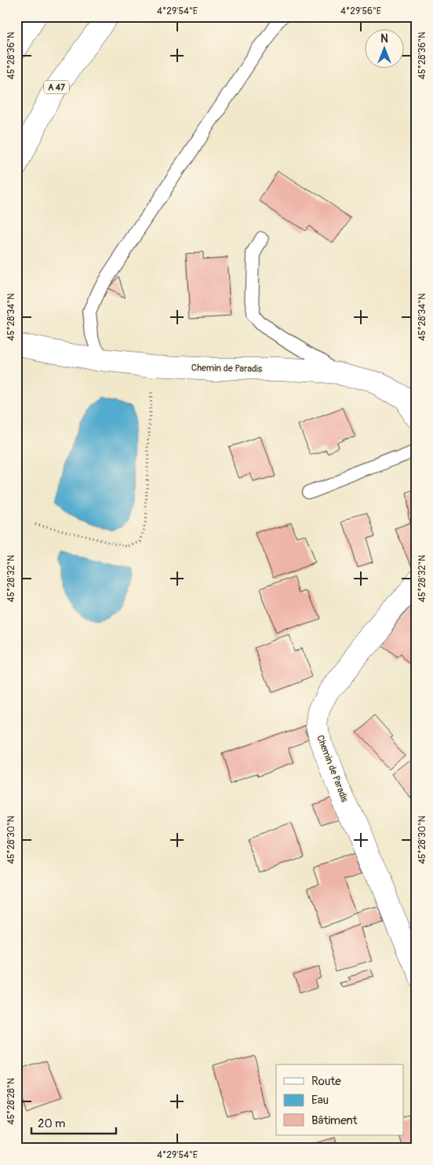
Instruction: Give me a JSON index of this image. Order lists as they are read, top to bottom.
{
  "streets": {
    "main road": ["A 47", "Chemin de Paradis"]
  },
  "legend": ["Route", "Eau", "Bâtiment"],
  "scale_bar": "20 m",
  "north": "top",
  "coordinates": [
    "4°29'54\"E",
    "4°29'56\"E",
    "45°28'36\"N",
    "45°28'34\"N",
    "45°28'32\"N",
    "45°28'30\"N",
    "45°28'28\"N"
  ]
}
